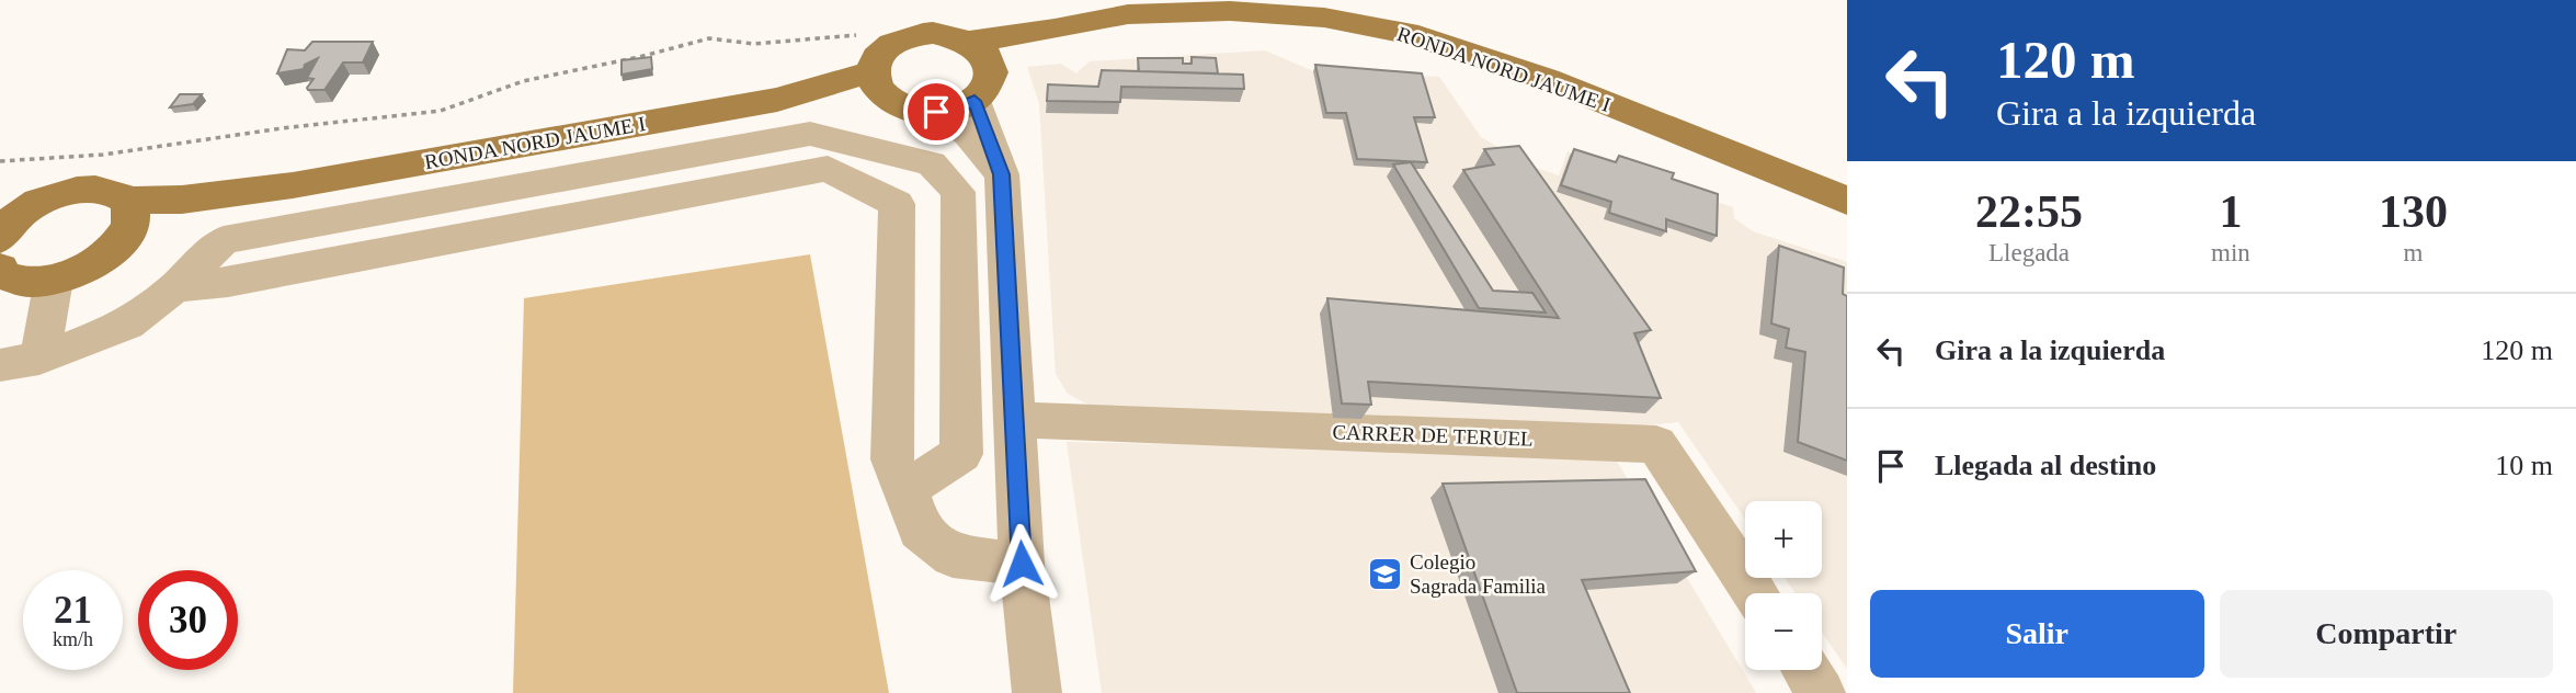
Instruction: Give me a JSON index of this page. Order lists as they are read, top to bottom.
{
  "streets": {
    "main road": ["RONDA NORD JAUME I"],
    "street": ["CARRER DE TERUEL"]
  },
  "places": {
    "school or university": ["Colegio Sagrada Familia"]
  },
  "page": {
    "turn": ["120 m", "Gira a la izquierda"],
    "eta": [
      "22:55",
      "Llegada",
      "1",
      "min",
      "130",
      "m"
    ],
    "list": [
      {
        "name": "Gira a la izquierda",
        "value": "120 m"
      },
      {
        "name": "Llegada al destino",
        "value": "10 m"
      }
    ],
    "map_buttons": ["+", "−"],
    "speed": "21 km/h",
    "limit": "30",
    "buttons": ["Salir", "Compartir"]
  }
}
